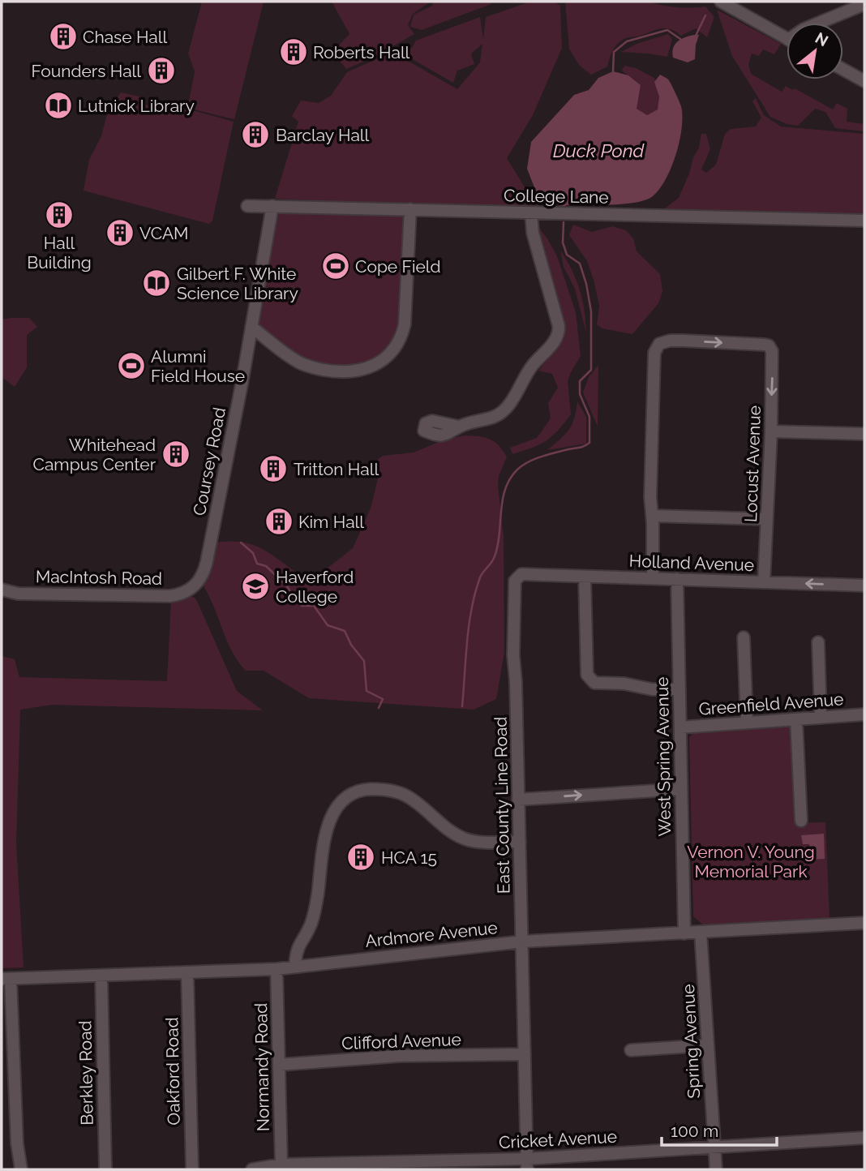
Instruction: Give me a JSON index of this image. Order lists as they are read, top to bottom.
{
  "streets": {
    "street": [
      "College Lane",
      "Coursey Road",
      "Locust Avenue",
      "Holland Avenue",
      "MacIntosh Road",
      "Greenfield Avenue",
      "West Spring Avenue",
      "East County Line Road",
      "Ardmore Avenue",
      "Clifford Avenue",
      "Spring Avenue",
      "Normandy Road",
      "Oakford Road",
      "Berkley Road",
      "Cricket Avenue"
    ]
  },
  "crossings": [
    ["College Lane", "Coursey Road"],
    ["Coursey Road", "MacIntosh Road"],
    ["Locust Avenue", "Holland Avenue"],
    ["Holland Avenue", "West Spring Avenue"],
    ["Holland Avenue", "East County Line Road"],
    ["Greenfield Avenue", "West Spring Avenue"],
    ["West Spring Avenue", "Ardmore Avenue"],
    ["East County Line Road", "Ardmore Avenue"],
    ["East County Line Road", "Clifford Avenue"],
    ["East County Line Road", "Cricket Avenue"],
    ["Ardmore Avenue", "Spring Avenue"],
    ["Ardmore Avenue", "Normandy Road"],
    ["Ardmore Avenue", "Oakford Road"],
    ["Ardmore Avenue", "Berkley Road"],
    ["Clifford Avenue", "Normandy Road"],
    ["Spring Avenue", "Cricket Avenue"],
    ["Normandy Road", "Cricket Avenue"]
  ],
  "water": ["Duck Pond"],
  "parks": ["Vernon V. Young Memorial Park"],
  "places": {
    "building": [
      "Chase Hall",
      "Roberts Hall",
      "Founders Hall",
      "Barclay Hall",
      "Hall Building",
      "VCAM",
      "Whitehead Campus Center",
      "Tritton Hall",
      "Kim Hall",
      "HCA 15"
    ],
    "library": ["Lutnick Library", "Gilbert F. White Science Library"],
    "sports": ["Cope Field", "Alumni Field House"],
    "school or university": ["Haverford College"]
  },
  "scale_bar": "100 m",
  "north": "top right"
}
